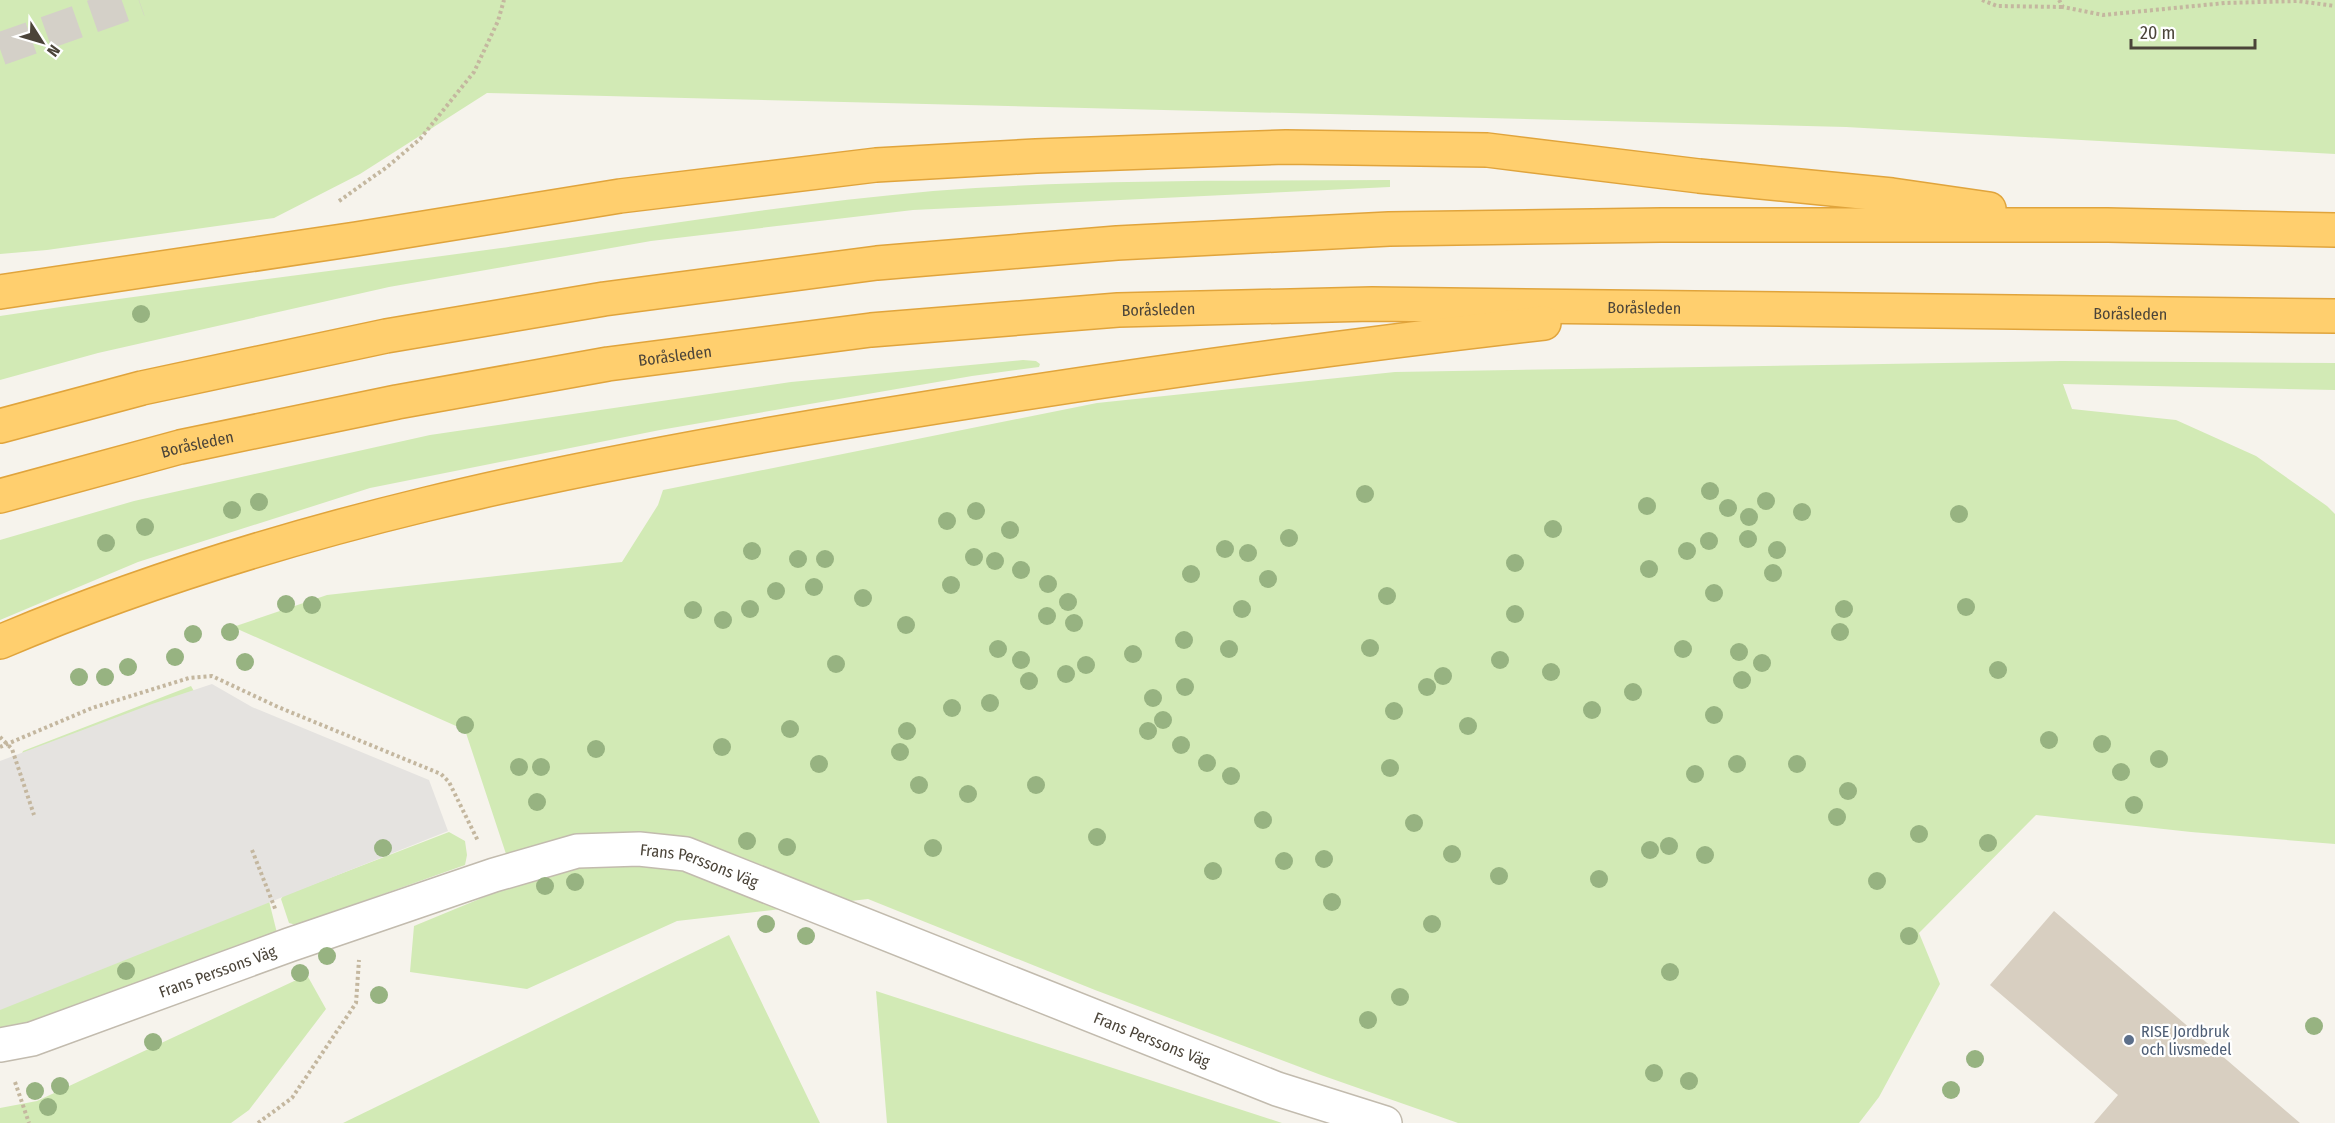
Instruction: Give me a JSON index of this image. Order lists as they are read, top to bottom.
{
  "streets": {
    "highway": ["Boråsleden"],
    "street": ["Frans Perssons Väg"]
  },
  "places": ["RISE Jordbruk och livsmedel"],
  "scale_bar": "20 m",
  "north": "bottom right"
}
